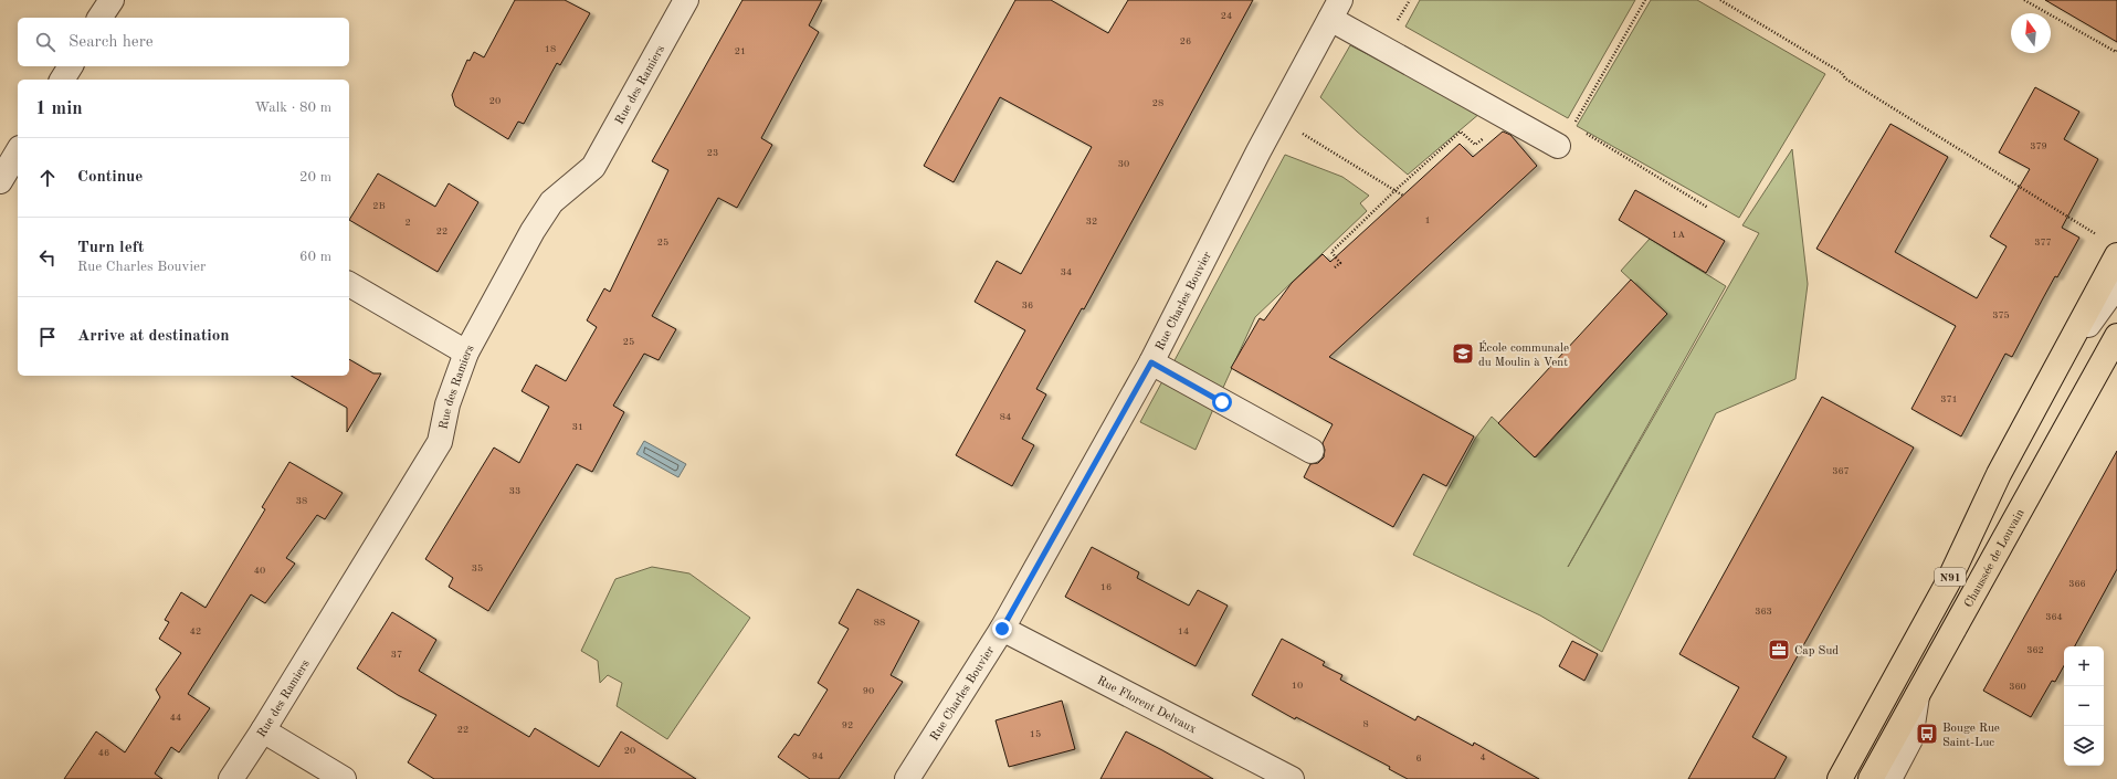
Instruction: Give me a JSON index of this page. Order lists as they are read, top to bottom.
{
  "streets": {
    "main road": ["Chaussée de Louvain", "N91"],
    "street": ["Rue des Ramiers", "Rue Charles Bouvier", "Rue Florent Delvaux"]
  },
  "crossings": [
    ["Rue Charles Bouvier", "Rue Florent Delvaux"]
  ],
  "places": {
    "school or university": ["École communale du Moulin à Vent"],
    "office": ["Cap Sud"],
    "bus stop": ["Bouge Rue Saint-Luc"]
  },
  "house_numbers": [
    "24",
    "26",
    "18",
    "21",
    "20",
    "28",
    "379",
    "23",
    "30",
    "2B",
    "1",
    "32",
    "2",
    "22",
    "1A",
    "25",
    "377",
    "34",
    "36",
    "375",
    "25",
    "371",
    "84",
    "31",
    "367",
    "33",
    "38",
    "35",
    "40",
    "366",
    "16",
    "363",
    "364",
    "88",
    "42",
    "14",
    "362",
    "37",
    "10",
    "360",
    "90",
    "44",
    "8",
    "92",
    "22",
    "15",
    "20",
    "46",
    "94",
    "4",
    "6"
  ],
  "north": "top",
  "page": {
    "search": "Search here",
    "heading": ["1 min", "Walk · 80 m"],
    "list": [
      ["Continue", "20 m"],
      ["Turn left", "Rue Charles Bouvier", "60 m"],
      "Arrive at destination"
    ],
    "map_buttons": ["+", "−"]
  }
}
